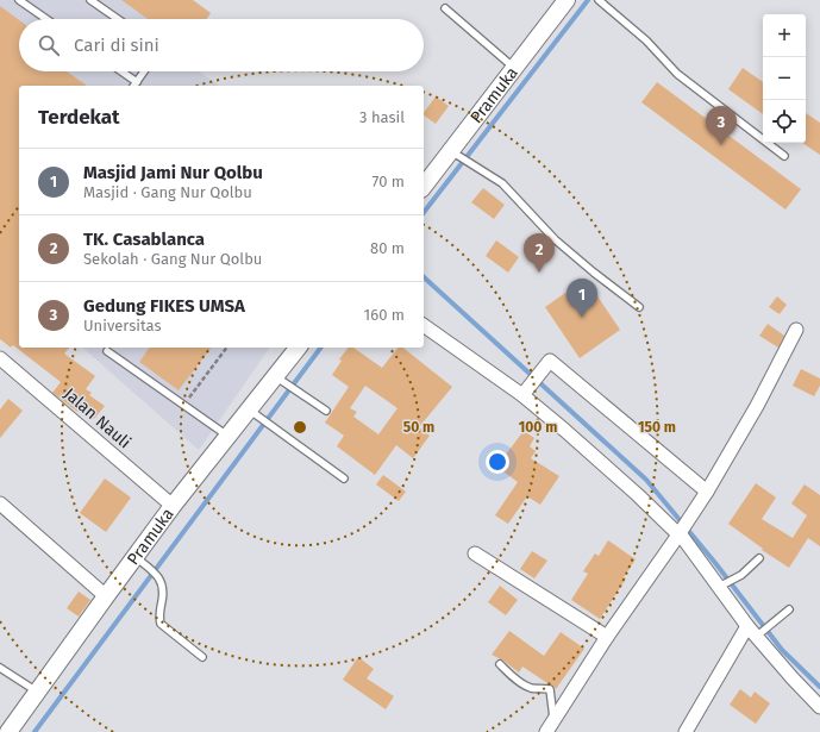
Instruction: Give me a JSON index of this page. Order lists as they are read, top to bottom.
{
  "streets": {
    "street": ["Pramuka", "Jalan Nauli"]
  },
  "crossings": [
    ["Pramuka", "Jalan Nauli"]
  ],
  "page": {
    "map_buttons": ["+", "−"],
    "search": "Cari di sini",
    "heading": ["Terdekat", "3 hasil"],
    "pins": ["3", "2", "1"],
    "list": [
      {
        "mark": "1",
        "name": "Masjid Jami Nur Qolbu",
        "note": "Masjid · Gang Nur Qolbu",
        "value": "70 m"
      },
      {
        "mark": "2",
        "name": "TK. Casablanca",
        "note": "Sekolah · Gang Nur Qolbu",
        "value": "80 m"
      },
      {
        "mark": "3",
        "name": "Gedung FIKES UMSA",
        "note": "Universitas",
        "value": "160 m"
      }
    ]
  },
  "rings": ["50 m", "100 m", "150 m"]
}
